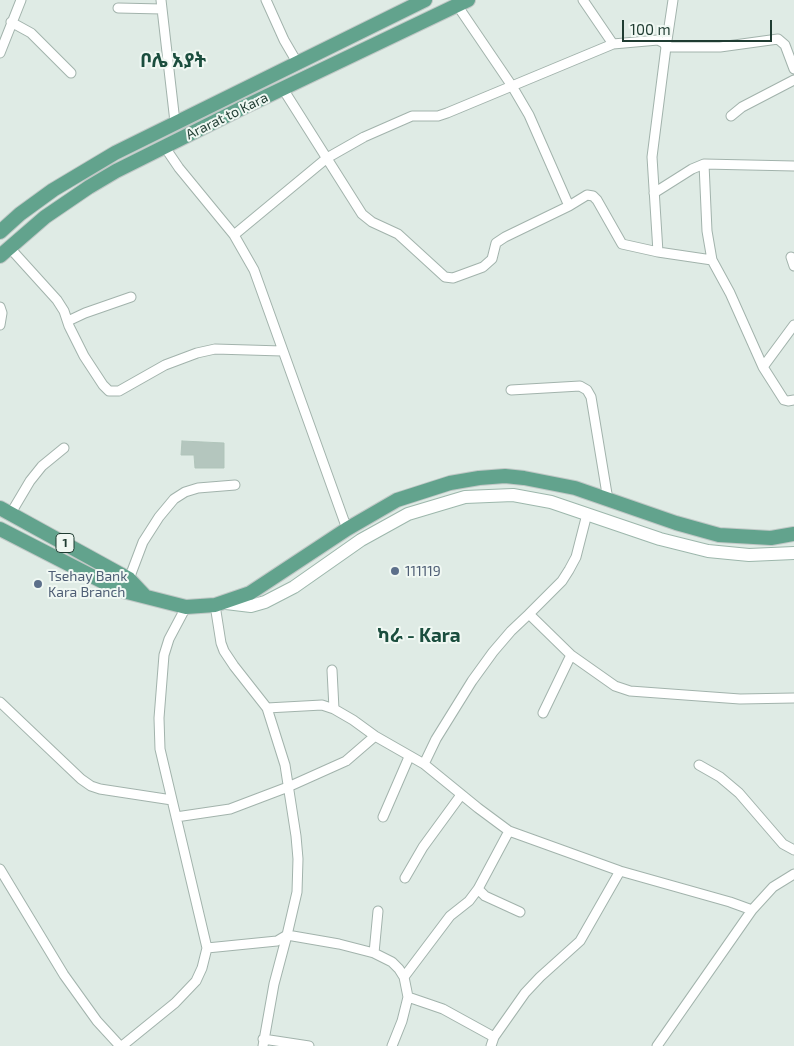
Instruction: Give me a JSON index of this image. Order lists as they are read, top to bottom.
{
  "streets": {
    "main road": ["Ararat to Kara", "1"]
  },
  "districts": ["ቦሌ አያት", "ካራ - Kara"],
  "places": ["111119", "Tsehay Bank Kara Branch"],
  "scale_bar": "100 m"
}
